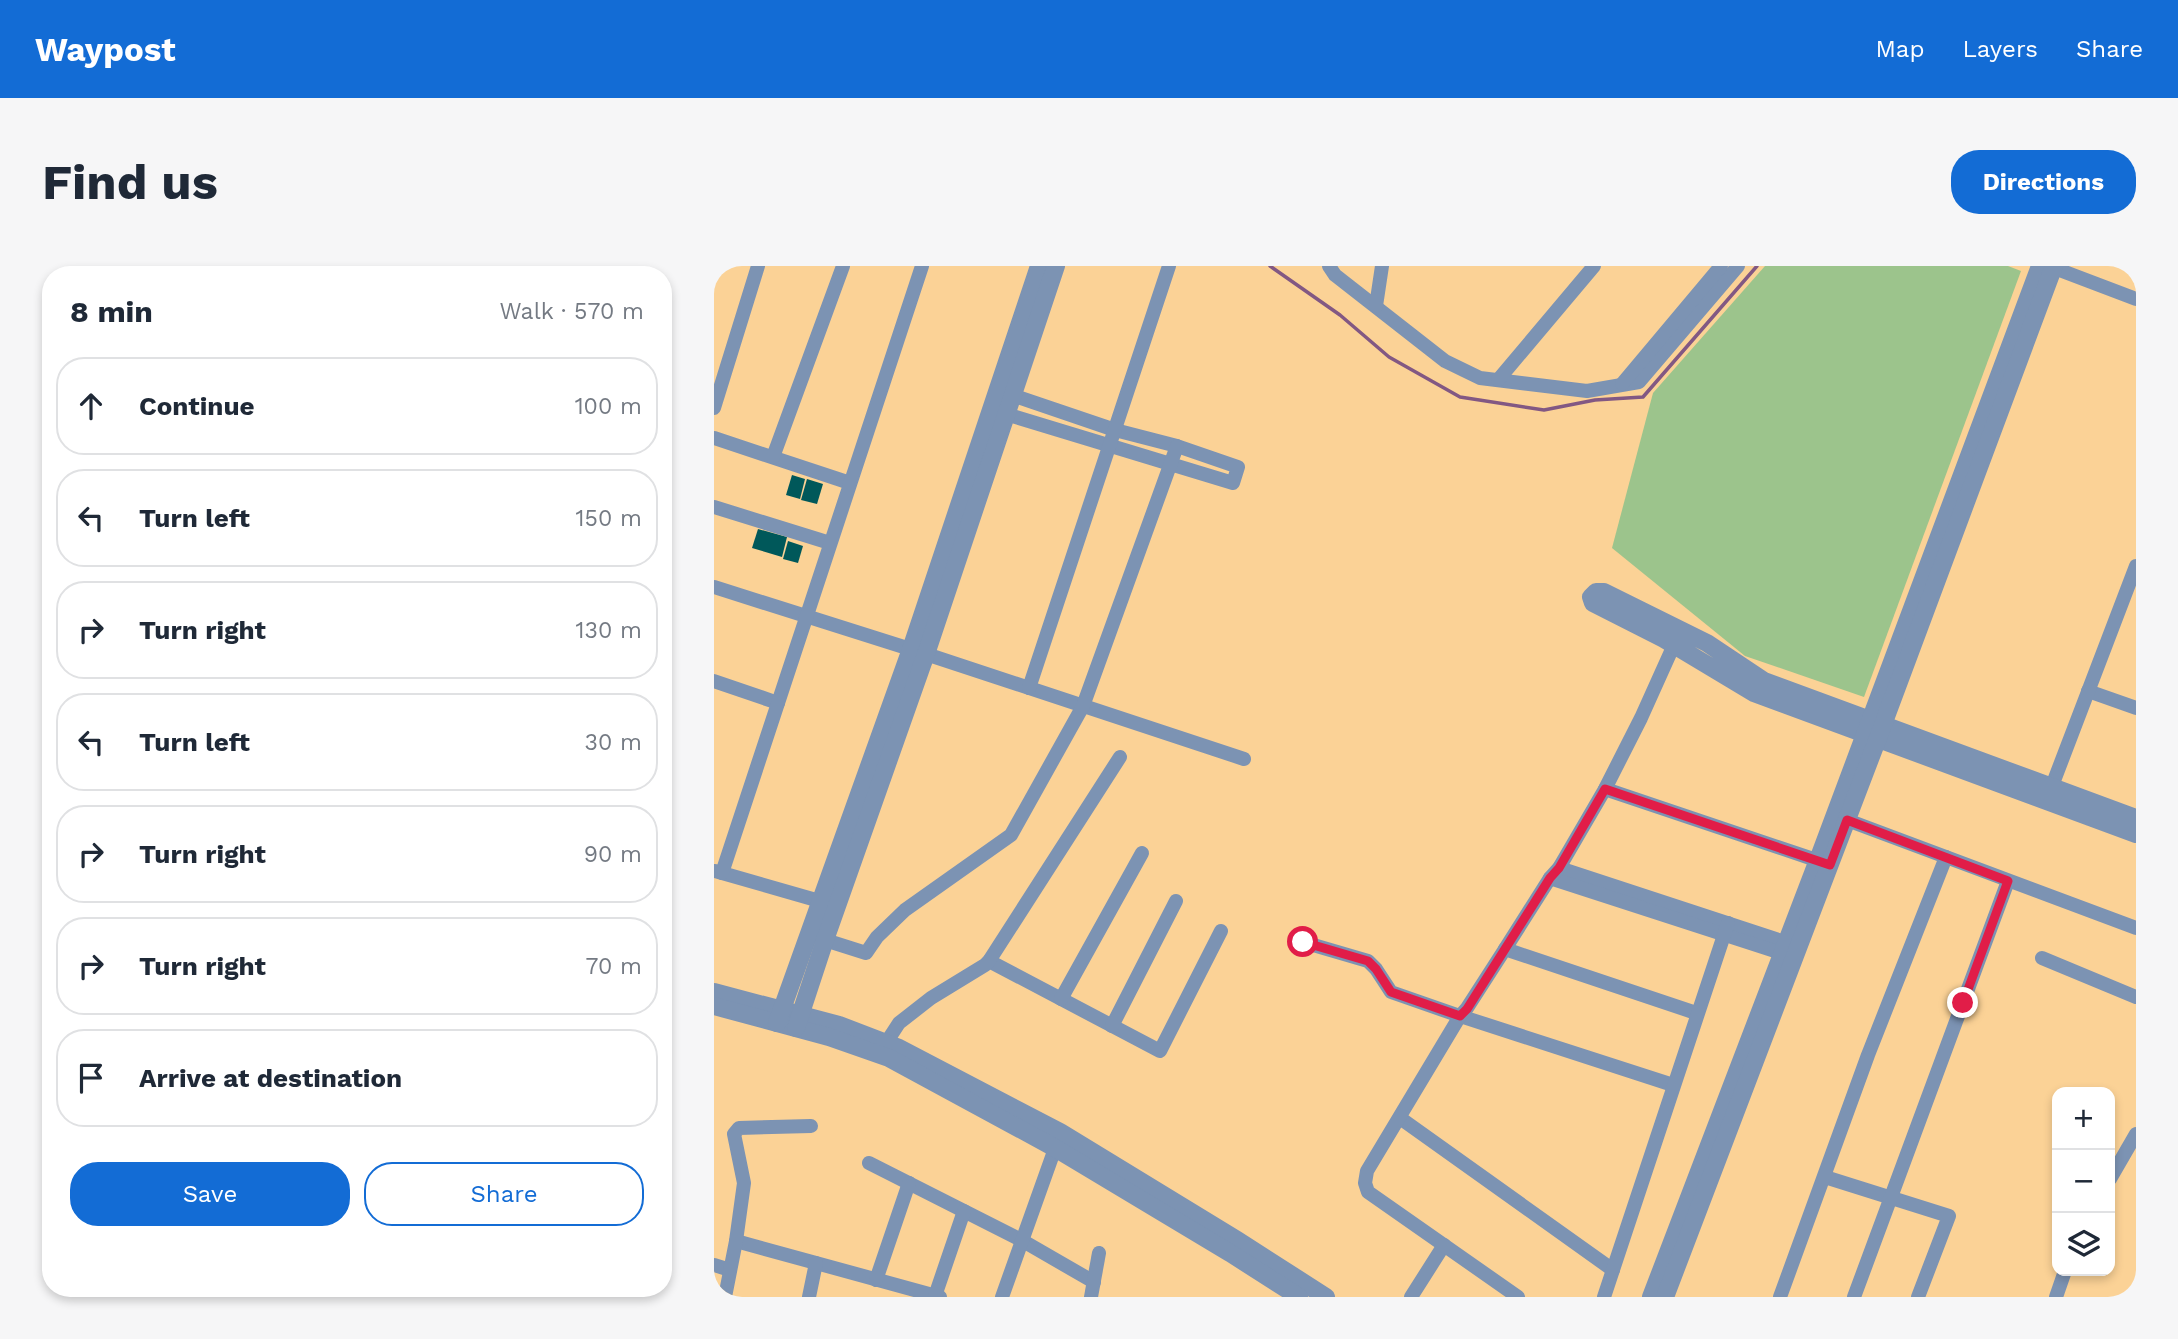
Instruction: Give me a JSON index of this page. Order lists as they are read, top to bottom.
{
  "page": {
    "header": "Waypost",
    "nav": ["Map", "Layers", "Share"],
    "buttons": [
      "Directions",
      ["Save", "Share"]
    ],
    "title": "Find us",
    "heading": ["8 min", "Walk · 570 m"],
    "list": [
      ["Continue", "100 m"],
      ["Turn left", "150 m"],
      ["Turn right", "130 m"],
      ["Turn left", "30 m"],
      ["Turn right", "90 m"],
      ["Turn right", "70 m"],
      "Arrive at destination"
    ],
    "map_buttons": ["+", "−"]
  }
}
